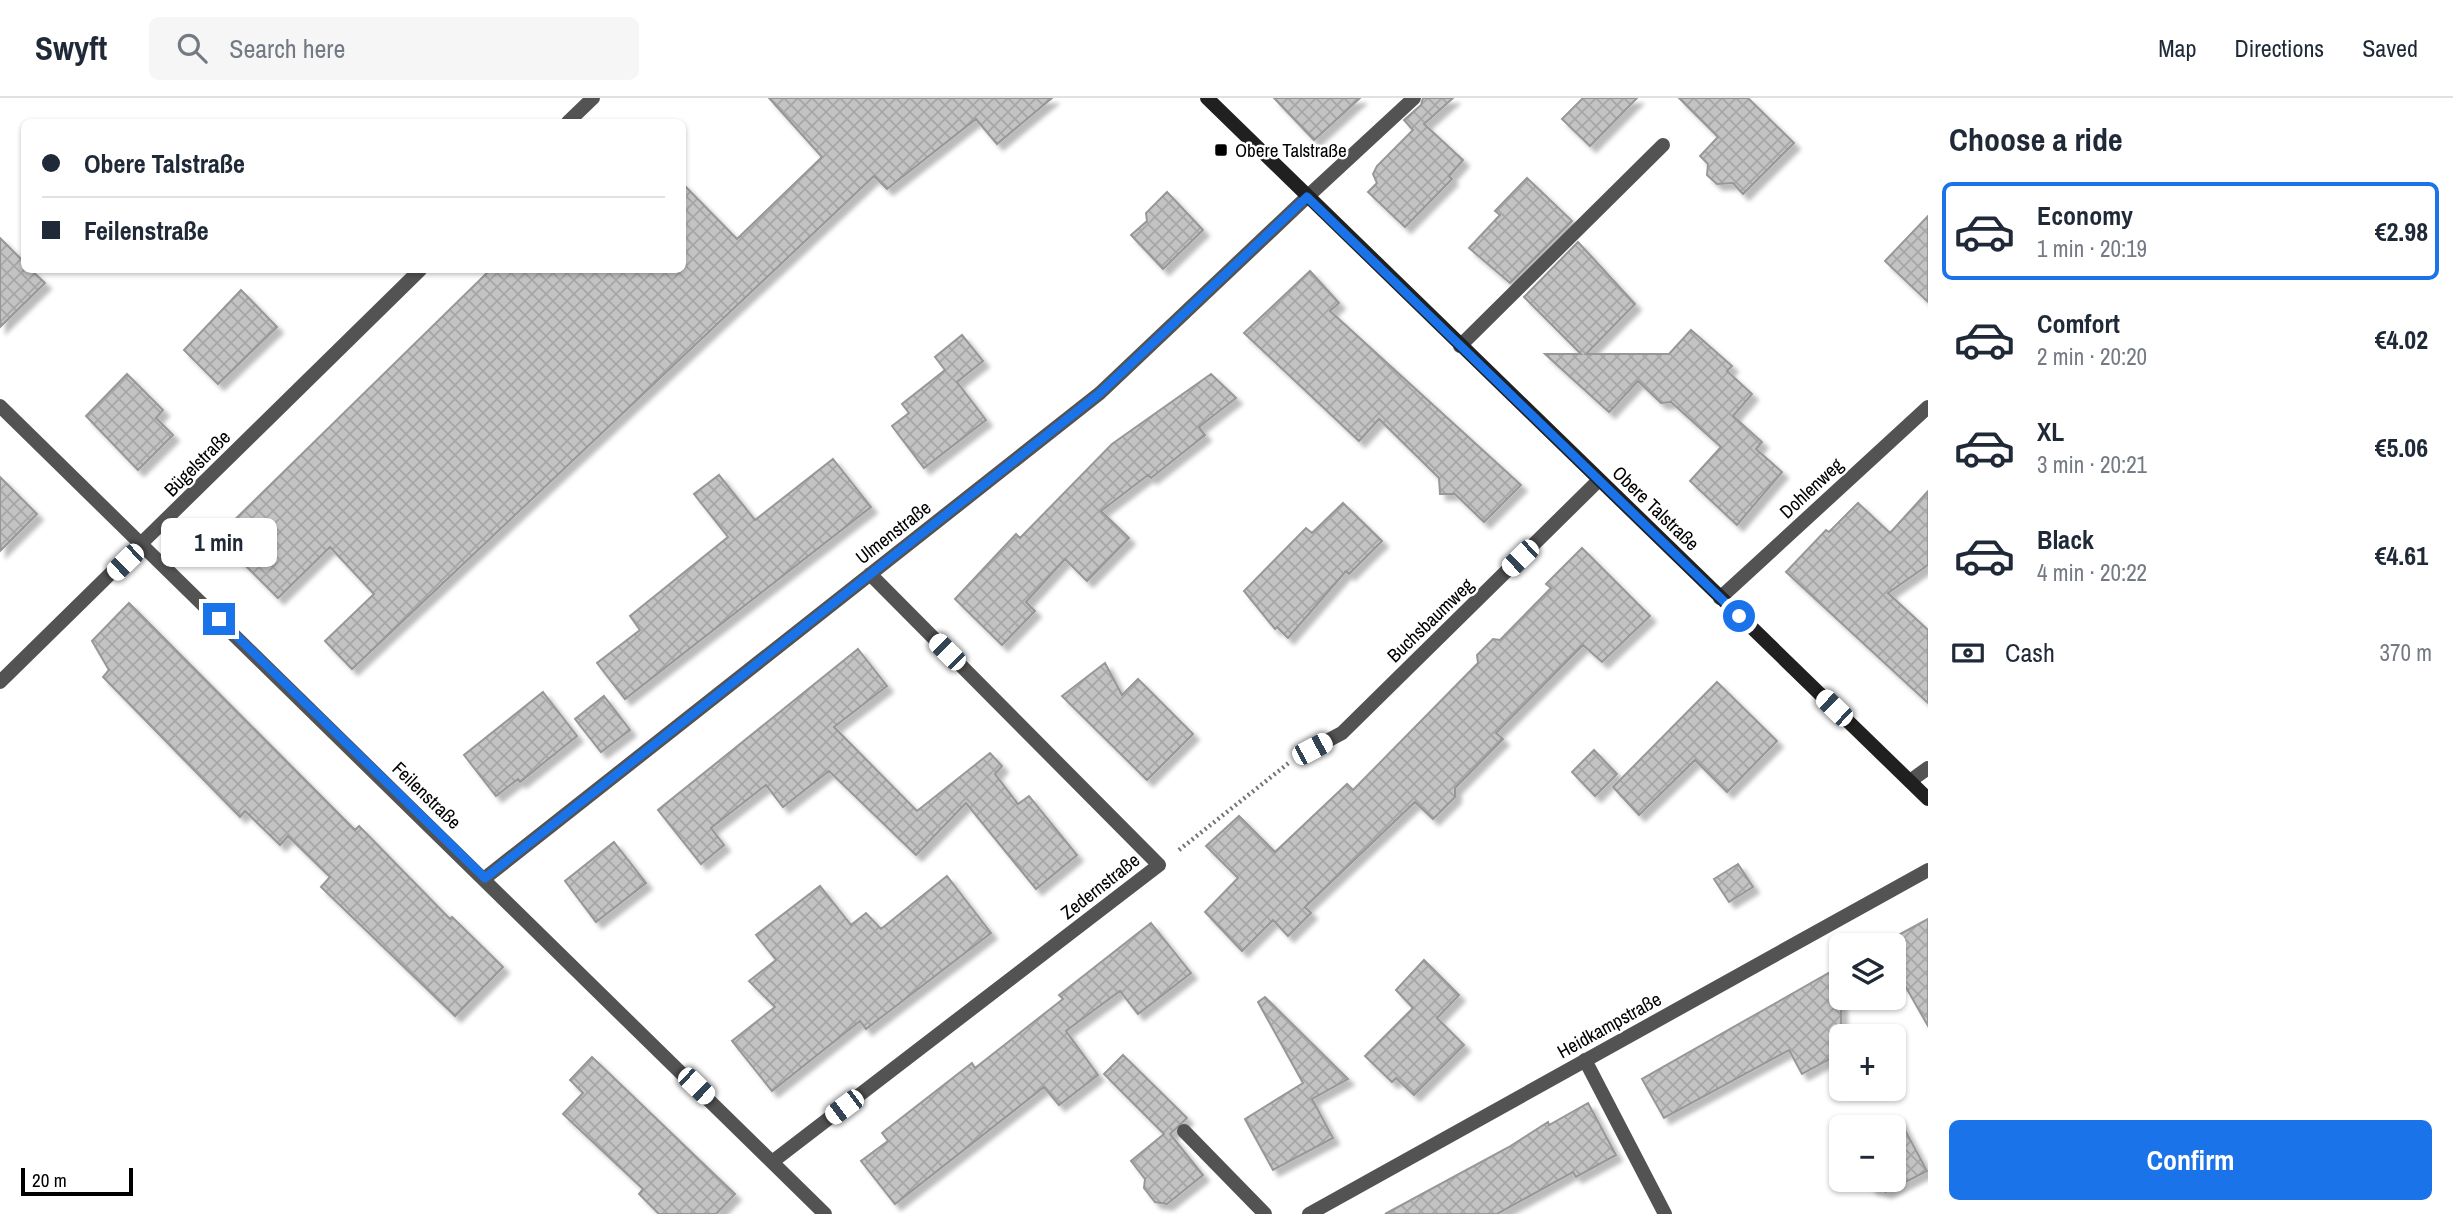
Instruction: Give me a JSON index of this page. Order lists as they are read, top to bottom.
{
  "streets": {
    "street": [
      "Bügelstraße",
      "Dohlenweg",
      "Obere Talstraße",
      "Ulmenstraße",
      "Buchsbaumweg",
      "Feilenstraße",
      "Zedernstraße",
      "Heidkampstraße"
    ]
  },
  "crossings": [
    ["Bügelstraße", "Feilenstraße"],
    ["Dohlenweg", "Obere Talstraße"],
    ["Obere Talstraße", "Ulmenstraße"],
    ["Obere Talstraße", "Buchsbaumweg"],
    ["Ulmenstraße", "Feilenstraße"],
    ["Ulmenstraße", "Zedernstraße"],
    ["Feilenstraße", "Zedernstraße"]
  ],
  "places": {
    "transit": ["Obere Talstraße"]
  },
  "scale_bar": "20 m",
  "page": {
    "header": "Swyft",
    "search": "Search here",
    "nav": ["Map", "Directions", "Saved"],
    "heading": "Choose a ride",
    "banner": ["Obere Talstraße", "Feilenstraße"],
    "list": [
      {
        "name": "Economy",
        "note": "1 min · 20:19",
        "value": "€2.98"
      },
      {
        "name": "Comfort",
        "note": "2 min · 20:20",
        "value": "€4.02"
      },
      {
        "name": "XL",
        "note": "3 min · 20:21",
        "value": "€5.06"
      },
      {
        "name": "Black",
        "note": "4 min · 20:22",
        "value": "€4.61"
      }
    ],
    "bubble": "1 min",
    "pay": ["Cash", "370 m"],
    "map_buttons": ["+", "−"],
    "buttons": "Confirm",
    "scale": "20 m"
  }
}
